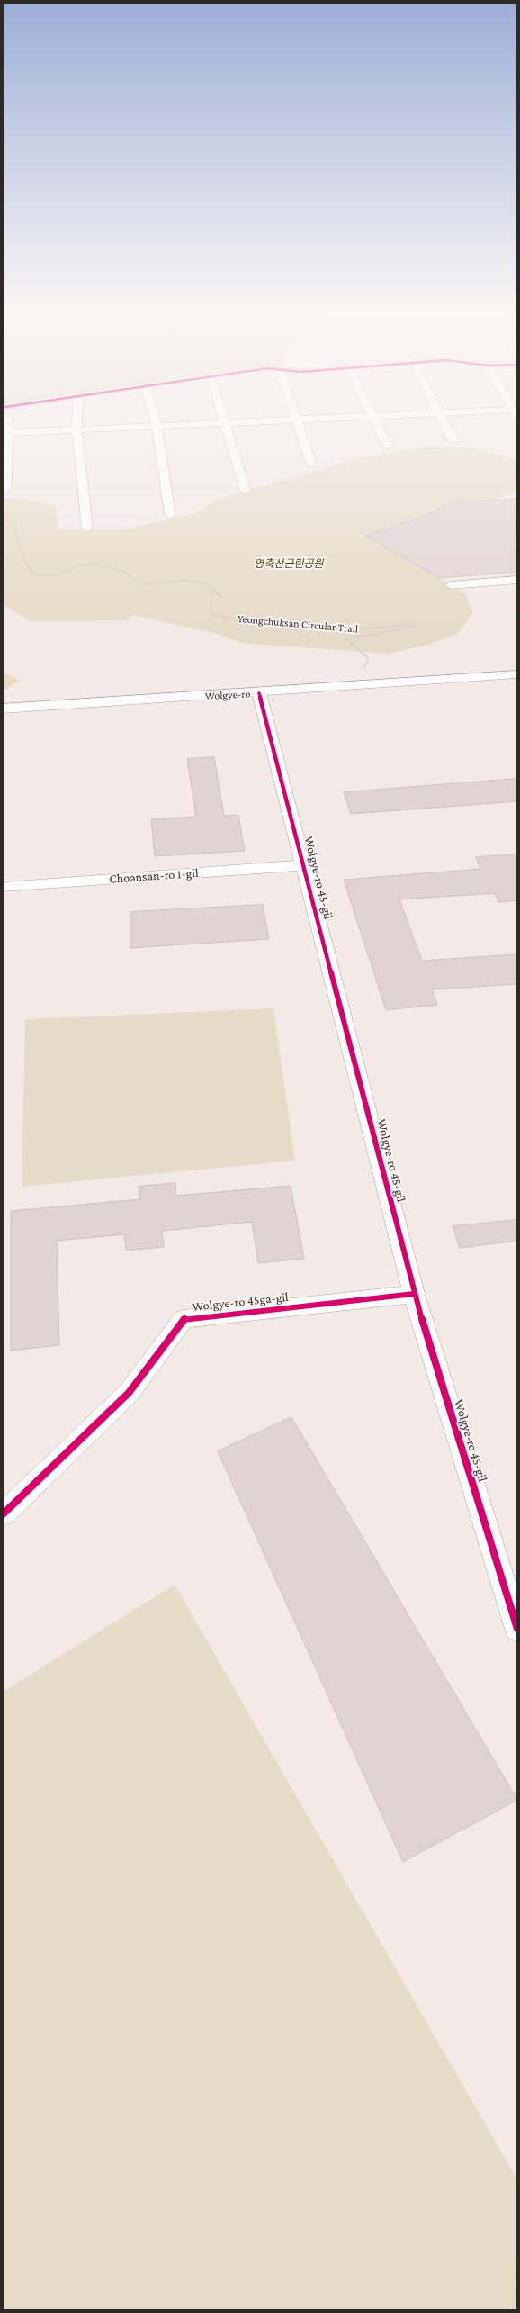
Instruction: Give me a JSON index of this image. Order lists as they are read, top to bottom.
{
  "streets": {
    "street": [
      "Wolgye-ro",
      "Choansan-ro 1-gil",
      "Wolgye-ro 45-gil",
      "Wolgye-ro 45ga-gil"
    ],
    "path": ["Yeongchuksan Circular Trail"]
  },
  "crossings": [
    ["Wolgye-ro", "Wolgye-ro 45-gil"],
    ["Choansan-ro 1-gil", "Wolgye-ro 45-gil"],
    ["Wolgye-ro 45-gil", "Wolgye-ro 45ga-gil"]
  ],
  "parks": ["영축산근린공원"]
}
